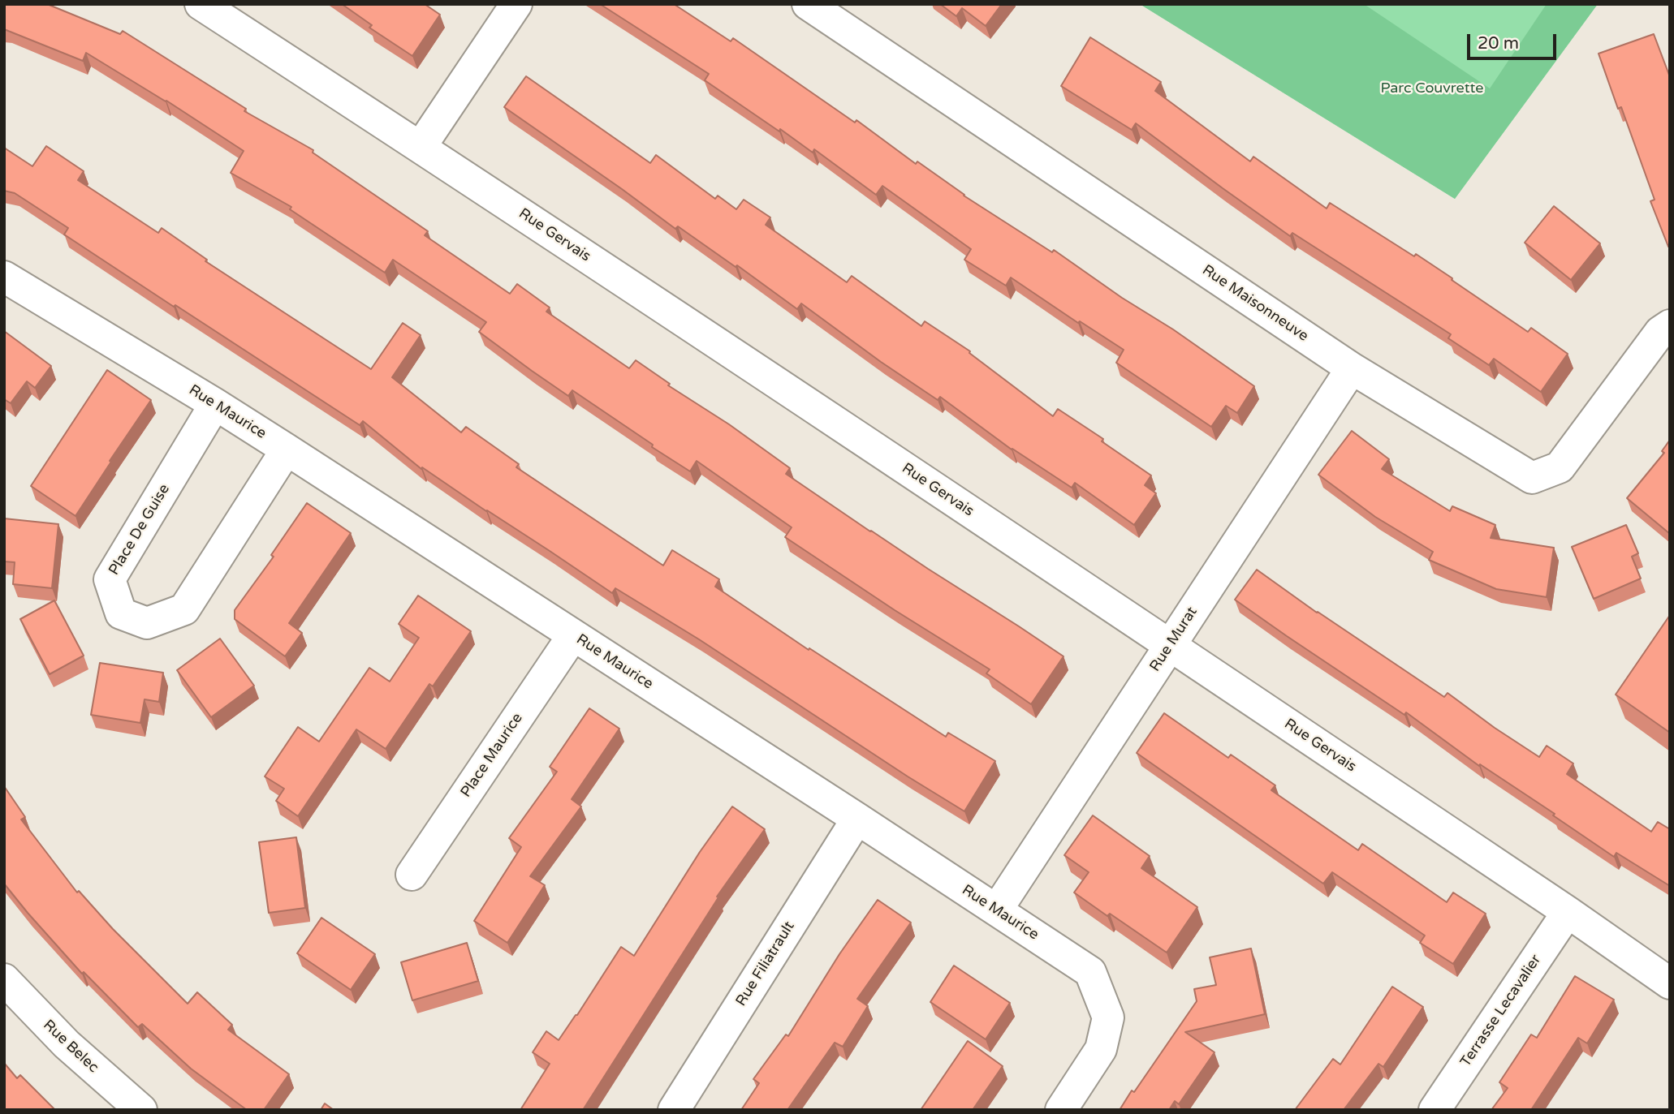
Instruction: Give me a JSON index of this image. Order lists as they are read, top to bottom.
{
  "streets": {
    "street": [
      "Rue Gervais",
      "Rue Maisonneuve",
      "Rue Maurice",
      "Place De Guise",
      "Rue Murat",
      "Place Maurice",
      "Rue Filiatrault",
      "Terrasse Lecavalier",
      "Rue Belec"
    ]
  },
  "crossings": [
    ["Rue Gervais", "Rue Murat"],
    ["Rue Gervais", "Terrasse Lecavalier"],
    ["Rue Maisonneuve", "Rue Murat"],
    ["Rue Maurice", "Place De Guise"],
    ["Rue Maurice", "Rue Murat"],
    ["Rue Maurice", "Place Maurice"],
    ["Rue Maurice", "Rue Filiatrault"]
  ],
  "parks": ["Parc Couvrette"],
  "scale_bar": "20 m"
}
